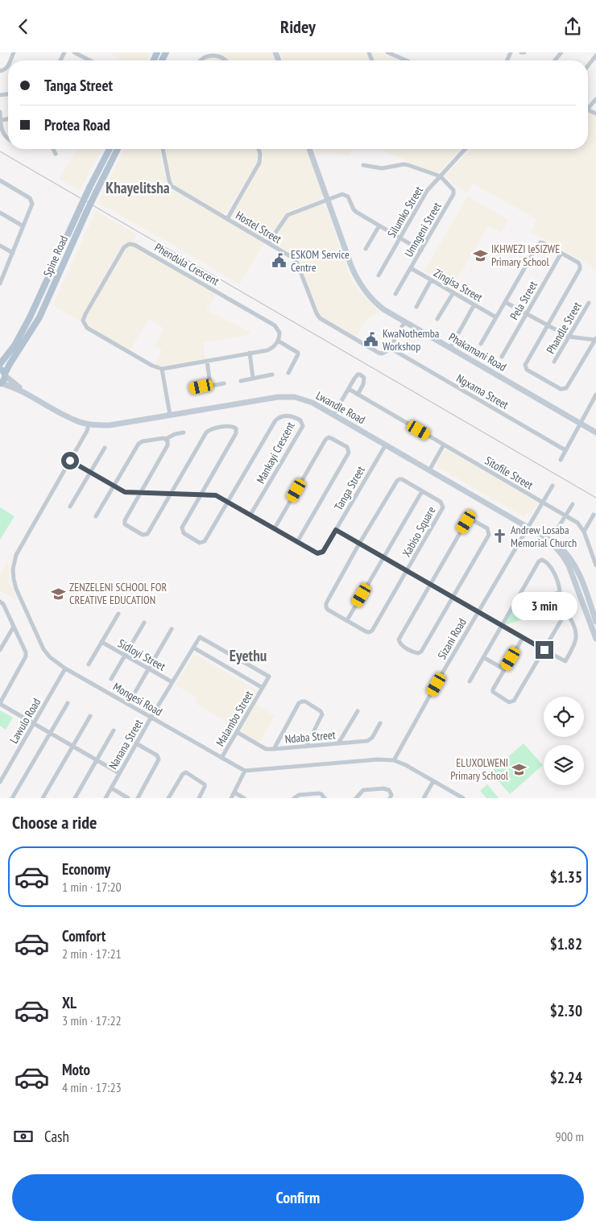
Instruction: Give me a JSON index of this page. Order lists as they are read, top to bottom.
{
  "streets": {
    "main road": ["Spine Road"],
    "street": [
      "Silumko Street",
      "Hostel Street",
      "Umngeni Street",
      "Phendula Crescent",
      "Zingisa Street",
      "Pela Street",
      "Phandle Street",
      "Phakamani Road",
      "Ngxama Street",
      "Lwandle Road",
      "Mankayi Crescent",
      "Sitofile Street",
      "Tanga Street",
      "Xabiso Square",
      "Sizani Road",
      "Sidloyi Street",
      "Mongesi Road",
      "Malambo Street",
      "Lawulo Road",
      "Ndaba Street",
      "Nanana Street"
    ]
  },
  "crossings": [
    ["Silumko Street", "Umngeni Street"],
    ["Hostel Street", "Ngxama Street"],
    ["Umngeni Street", "Zingisa Street"],
    ["Spine Road", "Lwandle Road"],
    ["Lwandle Road", "Tanga Street"],
    ["Lwandle Road", "Sizani Road"],
    ["Lwandle Road", "Mongesi Road"],
    ["Mankayi Crescent", "Tanga Street"],
    ["Sitofile Street", "Sizani Road"],
    ["Tanga Street", "Mongesi Road"],
    ["Sidloyi Street", "Nanana Street"],
    ["Mongesi Road", "Malambo Street"],
    ["Mongesi Road", "Lawulo Road"],
    ["Mongesi Road", "Nanana Street"],
    ["Malambo Street", "Ndaba Street"],
    ["Malambo Street", "Nanana Street"]
  ],
  "districts": ["Khayelitsha", "Eyethu"],
  "places": {
    "school or university": ["IKHWEZI leSIZWE Primary School", "ZENZELENI SCHOOL FOR CREATIVE EDUCATION", "ELUXOLWENI Primary School"],
    "public building": ["ESKOM Service Centre", "KwaNothemba Workshop"],
    "church": ["Andrew Losaba Memorial Church"]
  },
  "page": {
    "header": "Ridey",
    "banner": ["Tanga Street", "Protea Road"],
    "bubble": "3 min",
    "heading": "Choose a ride",
    "list": [
      {
        "name": "Economy",
        "note": "1 min · 17:20",
        "value": "$1.35"
      },
      {
        "name": "Comfort",
        "note": "2 min · 17:21",
        "value": "$1.82"
      },
      {
        "name": "XL",
        "note": "3 min · 17:22",
        "value": "$2.30"
      },
      {
        "name": "Moto",
        "note": "4 min · 17:23",
        "value": "$2.24"
      }
    ],
    "pay": ["Cash", "900 m"],
    "buttons": "Confirm"
  }
}
